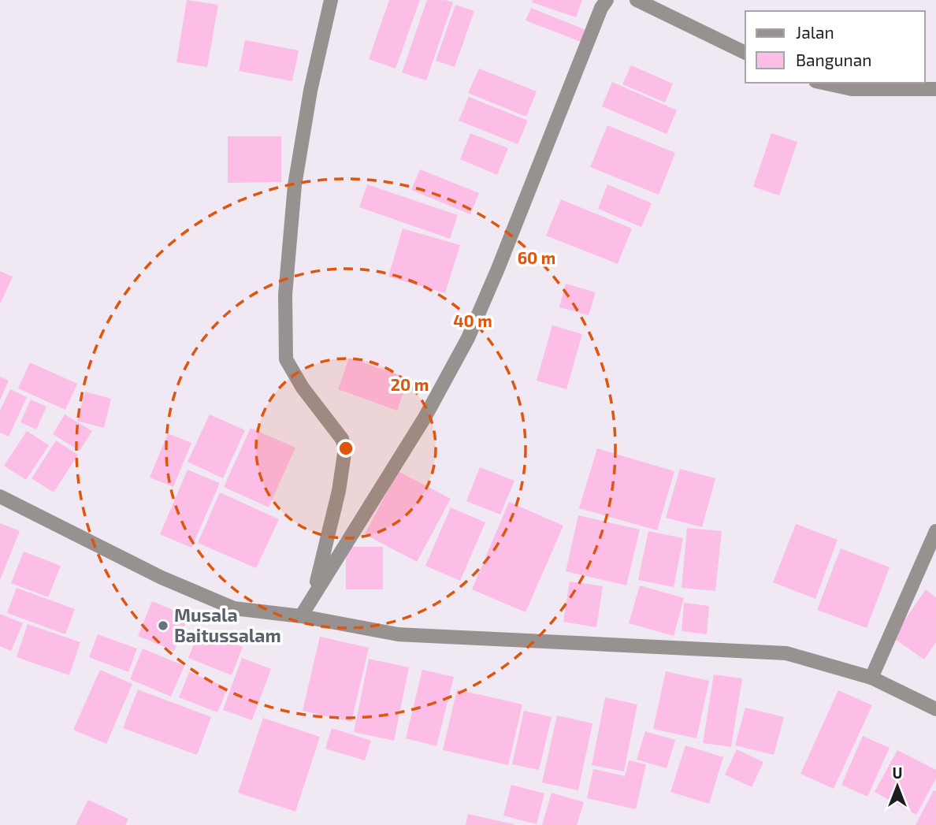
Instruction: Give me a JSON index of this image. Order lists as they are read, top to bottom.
{
  "places": ["Musala Baitussalam"],
  "legend": ["Jalan", "Bangunan"],
  "north": "top",
  "rings": ["60 m", "40 m", "20 m"]
}
